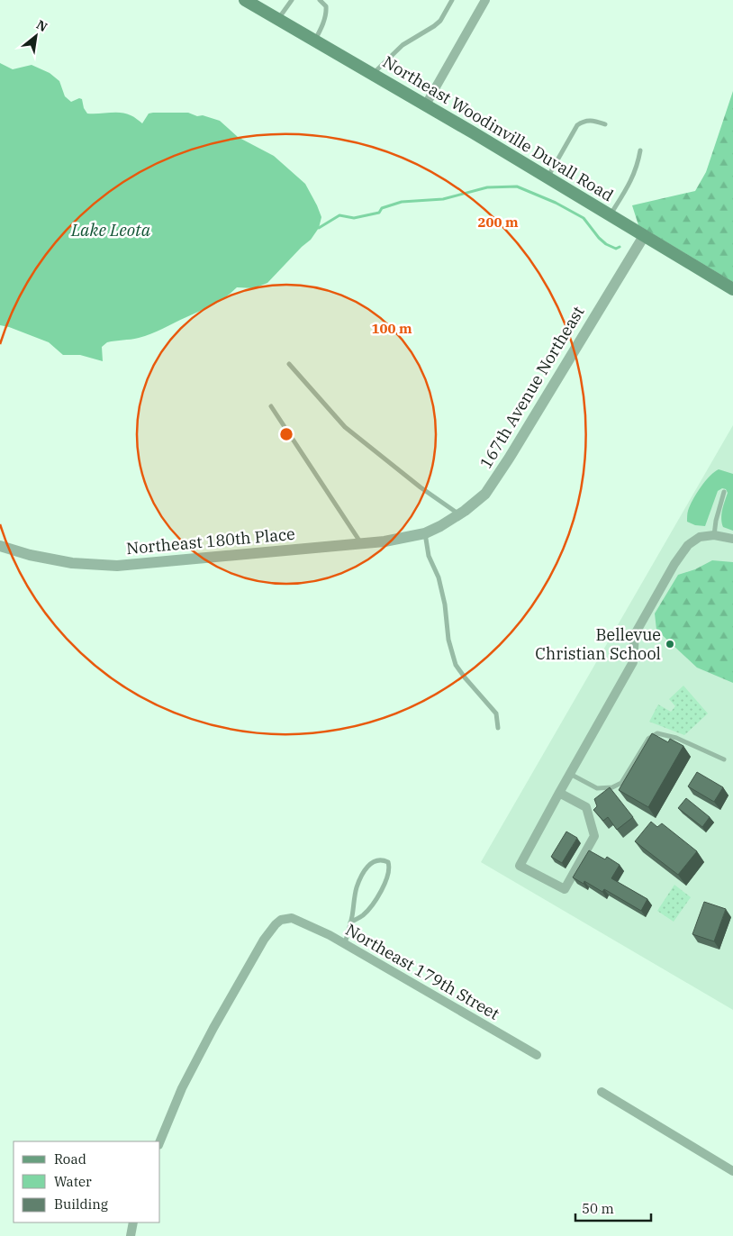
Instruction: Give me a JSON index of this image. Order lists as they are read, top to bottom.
{
  "streets": {
    "main road": ["Northeast Woodinville Duvall Road"],
    "street": ["167th Avenue Northeast", "Northeast 180th Place", "Northeast 179th Street"]
  },
  "crossings": [
    ["Northeast Woodinville Duvall Road", "167th Avenue Northeast"],
    ["167th Avenue Northeast", "Northeast 180th Place"]
  ],
  "water": ["Lake Leota"],
  "places": ["Bellevue Christian School"],
  "legend": ["Road", "Water", "Building"],
  "scale_bar": "50 m",
  "north": "top right",
  "rings": ["200 m", "100 m"]
}
